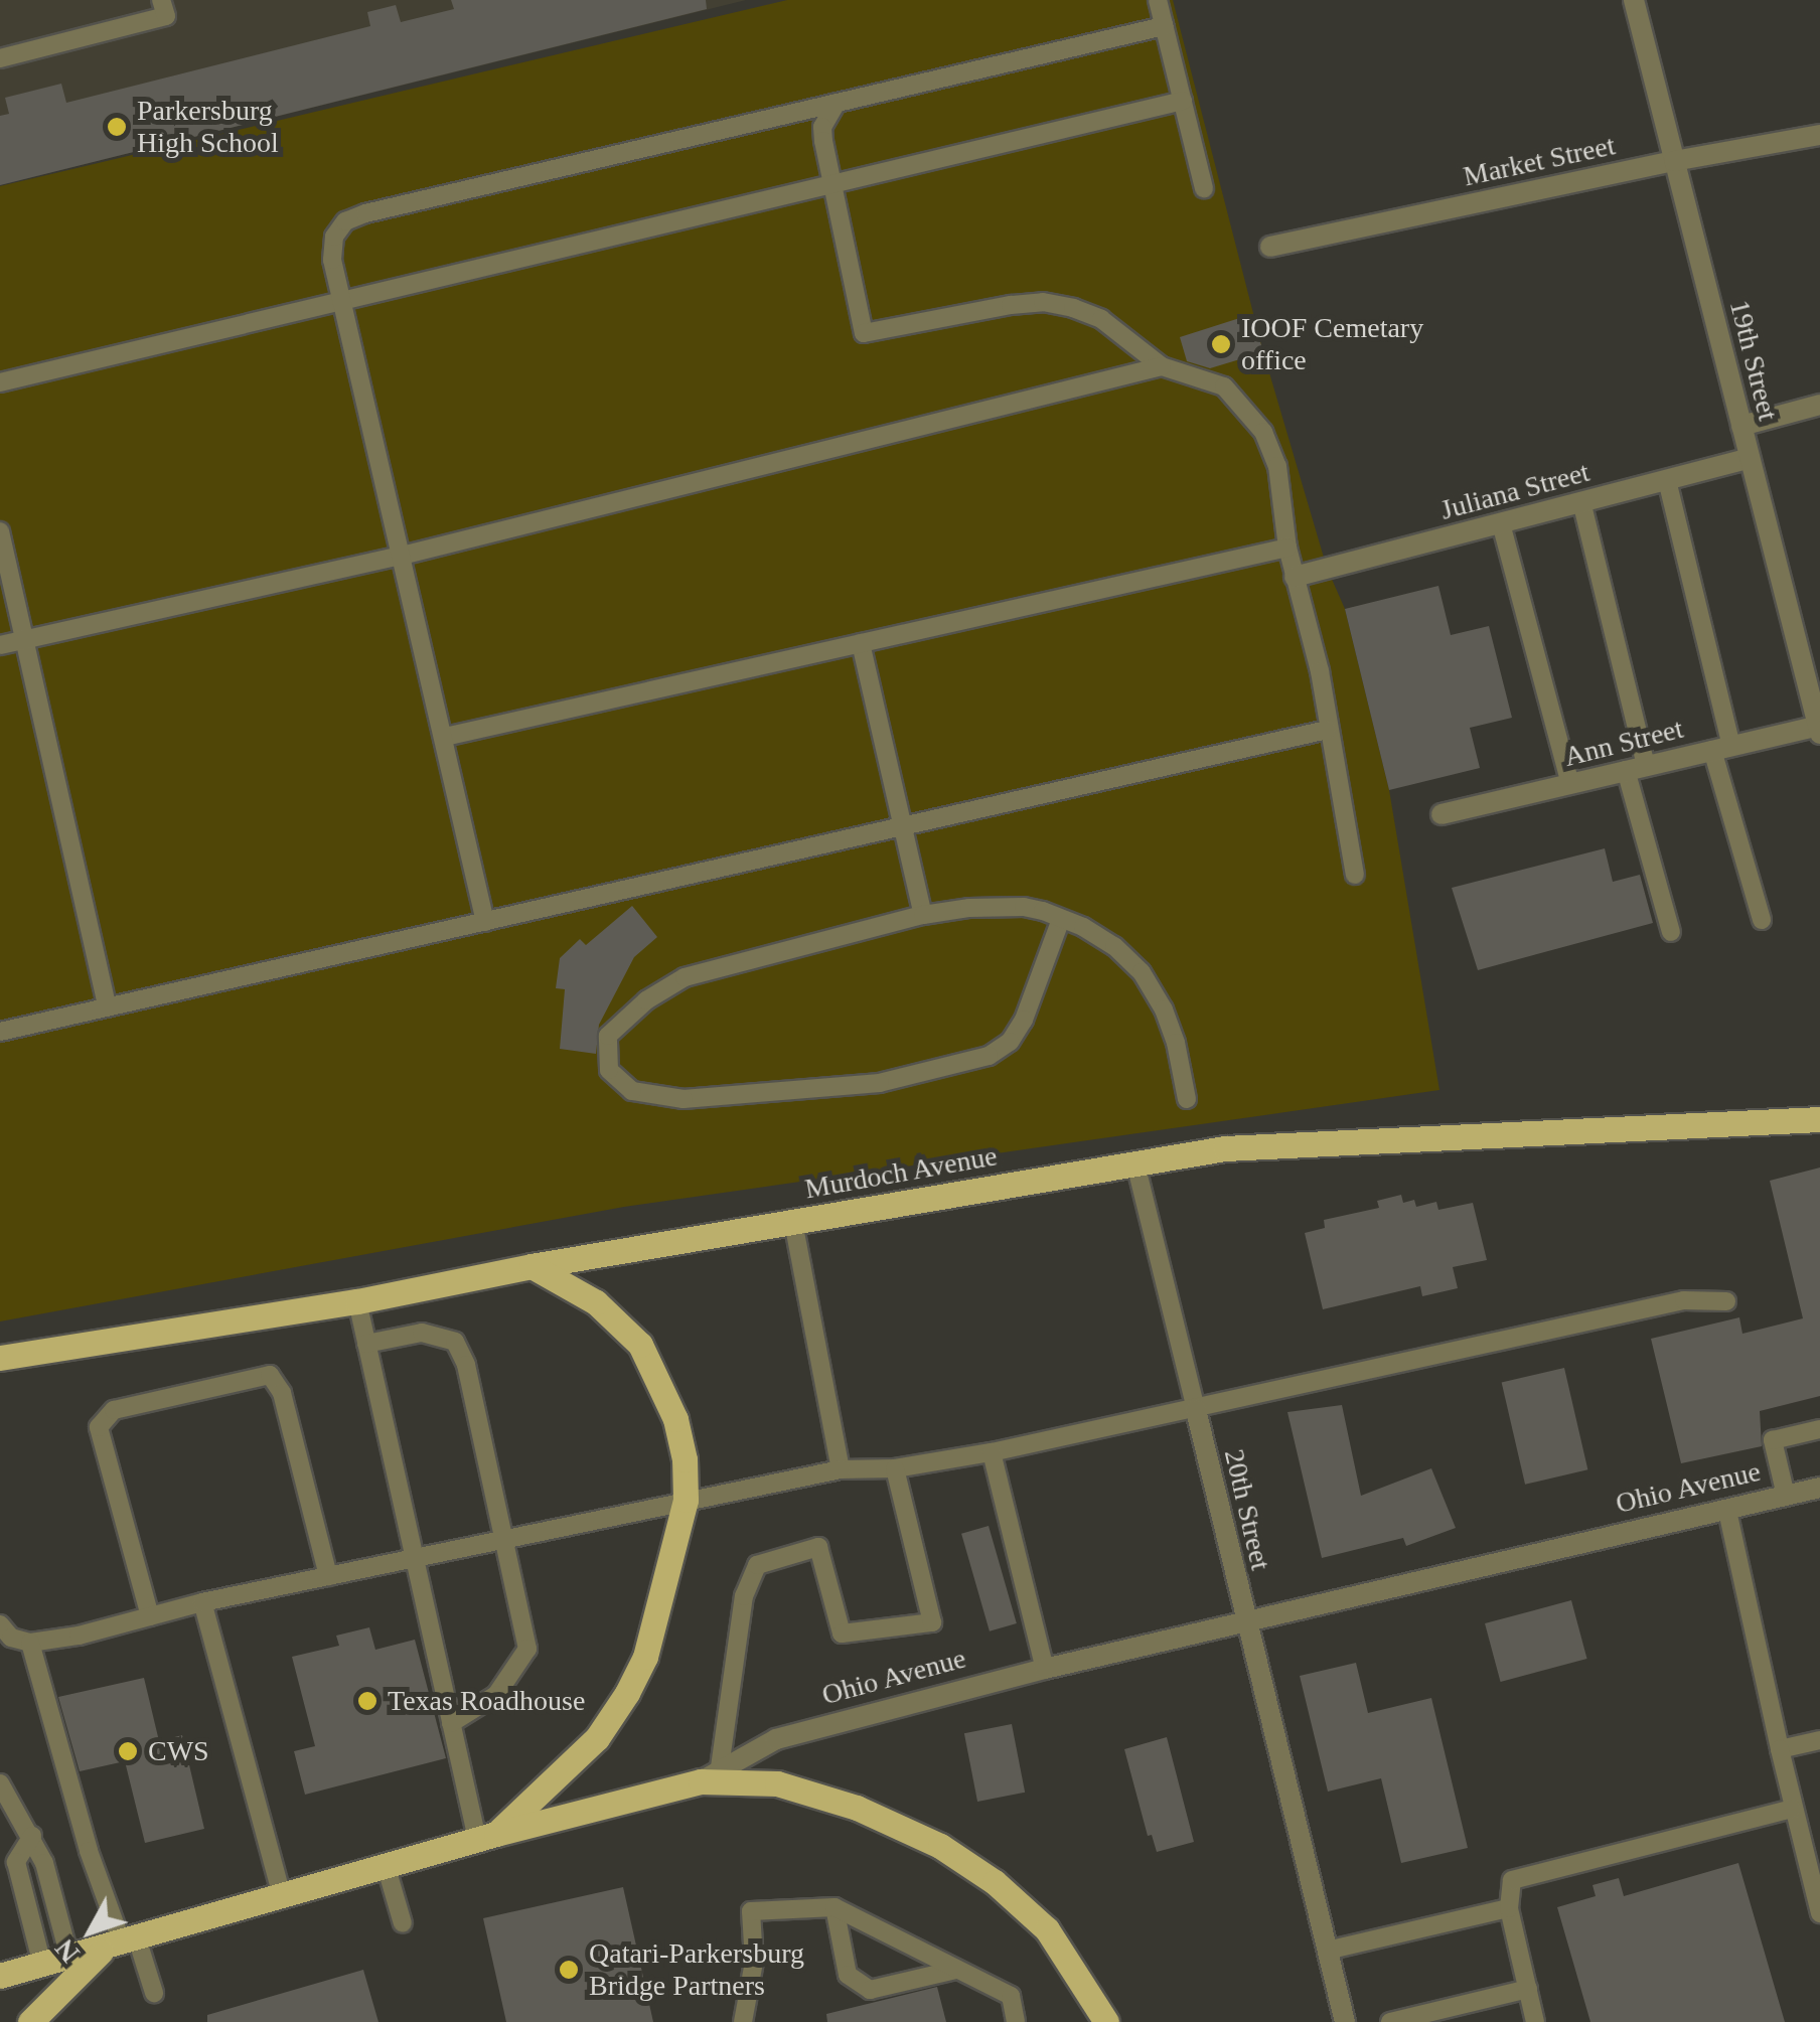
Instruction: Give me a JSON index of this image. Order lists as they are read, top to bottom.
{
  "streets": {
    "main road": ["Murdoch Avenue", "Ohio Avenue"],
    "street": [
      "Market Street",
      "19th Street",
      "Juliana Street",
      "Ann Street",
      "20th Street"
    ]
  },
  "crossings": [
    ["Market Street", "19th Street"],
    ["19th Street", "Juliana Street"],
    ["19th Street", "Ann Street"],
    ["Ohio Avenue", "20th Street"]
  ],
  "places": [
    "Parkersburg High School",
    "IOOF Cemetary office",
    "Texas Roadhouse",
    "CWS",
    "Qatari-Parkersburg Bridge Partners"
  ],
  "north": "bottom left"
}
